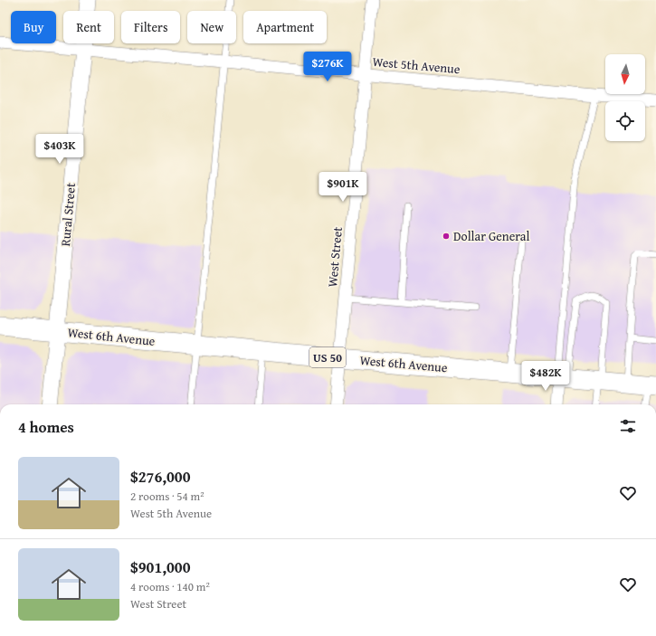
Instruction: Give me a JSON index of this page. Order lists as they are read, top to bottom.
{
  "streets": {
    "main road": ["West 6th Avenue", "US 50"],
    "street": ["West 5th Avenue", "Rural Street", "West Street"]
  },
  "crossings": [
    ["West 5th Avenue", "Rural Street"],
    ["West 5th Avenue", "West Street"],
    ["Rural Street", "West 6th Avenue"],
    ["West Street", "West 6th Avenue"]
  ],
  "places": ["Dollar General"],
  "north": "bottom",
  "page": {
    "chip": [
      "Buy",
      "Rent",
      "Filters",
      "New",
      "Apartment"
    ],
    "price": [
      "$276K",
      "$403K",
      "$901K",
      "$482K"
    ],
    "heading": "4 homes",
    "list": [
      {
        "name": "$276,000",
        "note": "2 rooms · 54 m² · West 5th Avenue"
      },
      {
        "name": "$901,000",
        "note": "4 rooms · 140 m² · West Street"
      }
    ]
  }
}
